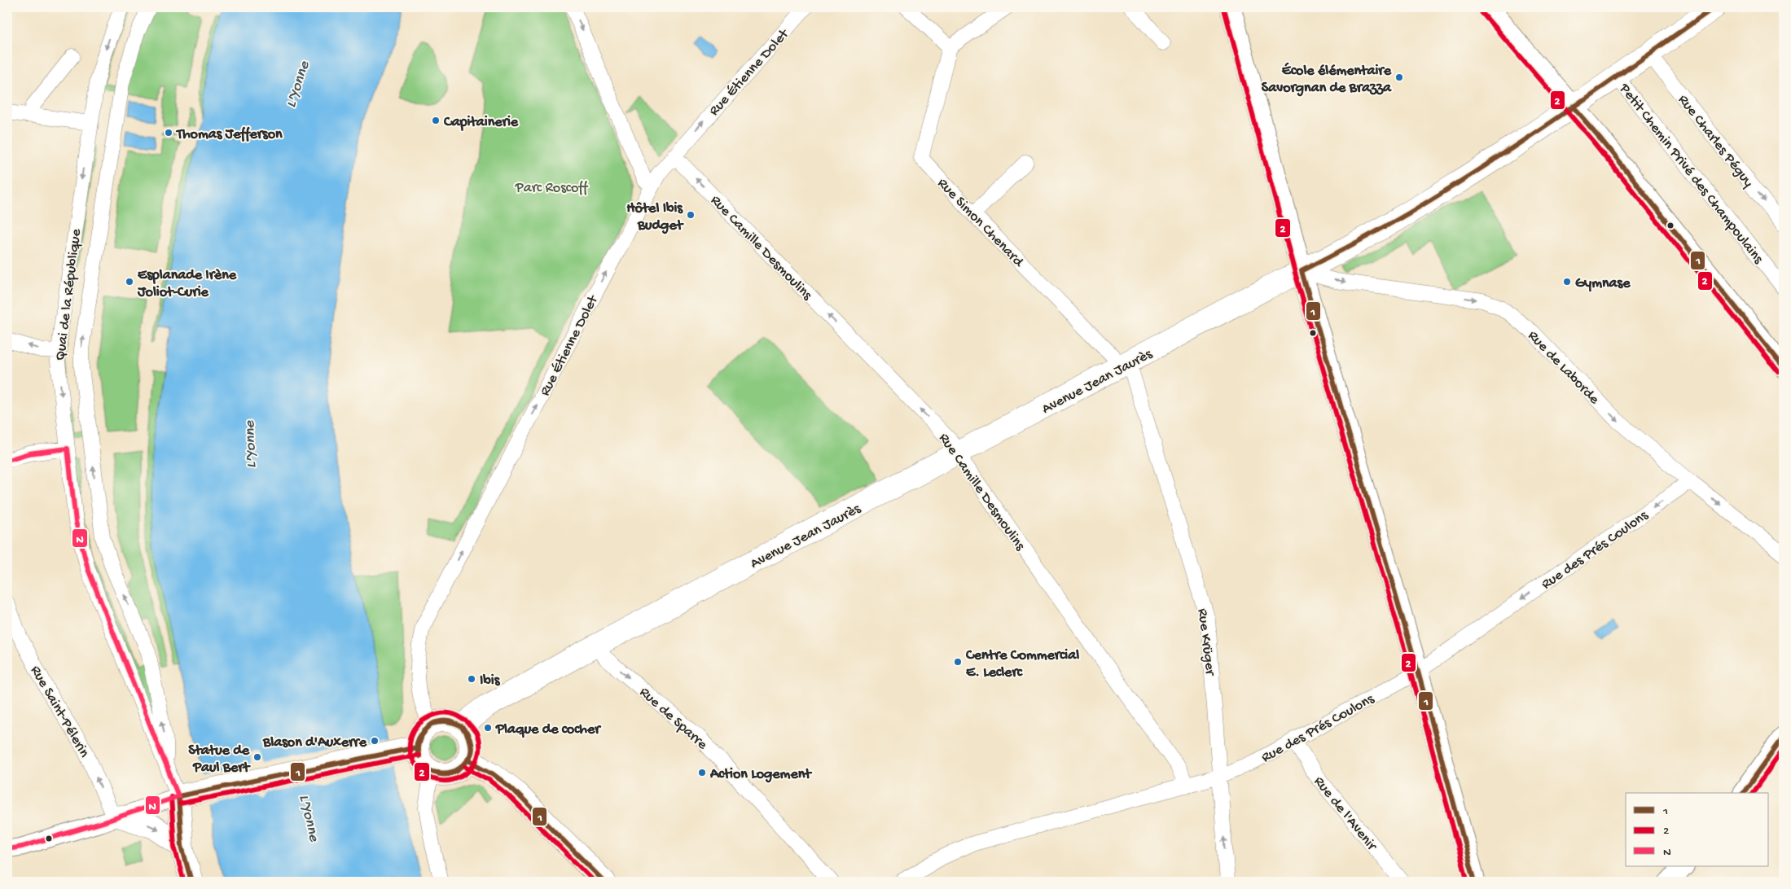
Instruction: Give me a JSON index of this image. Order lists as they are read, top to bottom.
{
  "streets": {
    "main road": ["Avenue Jean Jaurès"],
    "street": [
      "Rue Étienne Dolet",
      "Rue Charles Péguy",
      "Petit Chemin Privé des Champoulains",
      "Rue Simon Chenard",
      "Rue Camille Desmoulins",
      "Quai de la République",
      "Rue de Laborde",
      "Rue des Prés Coulons",
      "Rue Krüger",
      "Rue Saint-Pélerin",
      "Rue de Sparre",
      "Rue de l'Avenir"
    ]
  },
  "crossings": [
    ["Rue Étienne Dolet", "Rue Camille Desmoulins"],
    ["Rue Étienne Dolet", "Avenue Jean Jaurès"],
    ["Rue Charles Péguy", "Avenue Jean Jaurès"],
    ["Petit Chemin Privé des Champoulains", "Avenue Jean Jaurès"],
    ["Rue Simon Chenard", "Avenue Jean Jaurès"],
    ["Rue Simon Chenard", "Rue Krüger"],
    ["Rue Camille Desmoulins", "Avenue Jean Jaurès"],
    ["Rue Camille Desmoulins", "Rue des Prés Coulons"],
    ["Rue de Laborde", "Avenue Jean Jaurès"],
    ["Rue de Laborde", "Rue des Prés Coulons"],
    ["Avenue Jean Jaurès", "Rue Krüger"],
    ["Avenue Jean Jaurès", "Rue de Sparre"],
    ["Rue des Prés Coulons", "Rue Krüger"],
    ["Rue des Prés Coulons", "Rue de l'Avenir"]
  ],
  "one_way": [
    "Rue Étienne Dolet",
    "Rue Charles Péguy",
    "Rue Camille Desmoulins",
    "Rue de Laborde",
    "Rue des Prés Coulons",
    "Rue Saint-Pélerin",
    "Rue de Sparre"
  ],
  "water": ["L'Yonne"],
  "parks": ["Parc Roscoff"],
  "places": [
    "École élémentaire Savorgnan de Brazza",
    "Capitainerie",
    "Thomas Jefferson",
    "Hôtel Ibis Budget",
    "Esplanade Irène Joliot-Curie",
    "Gymnase",
    "Centre Commercial E. Leclerc",
    "Ibis",
    "Plaque de cocher",
    "Blason d'Auxerre",
    "Statue de Paul Bert",
    "Action Logement"
  ],
  "lines": ["transit line 1", "transit line 2", "transit line N"],
  "legend": ["1", "2", "N"]
}
